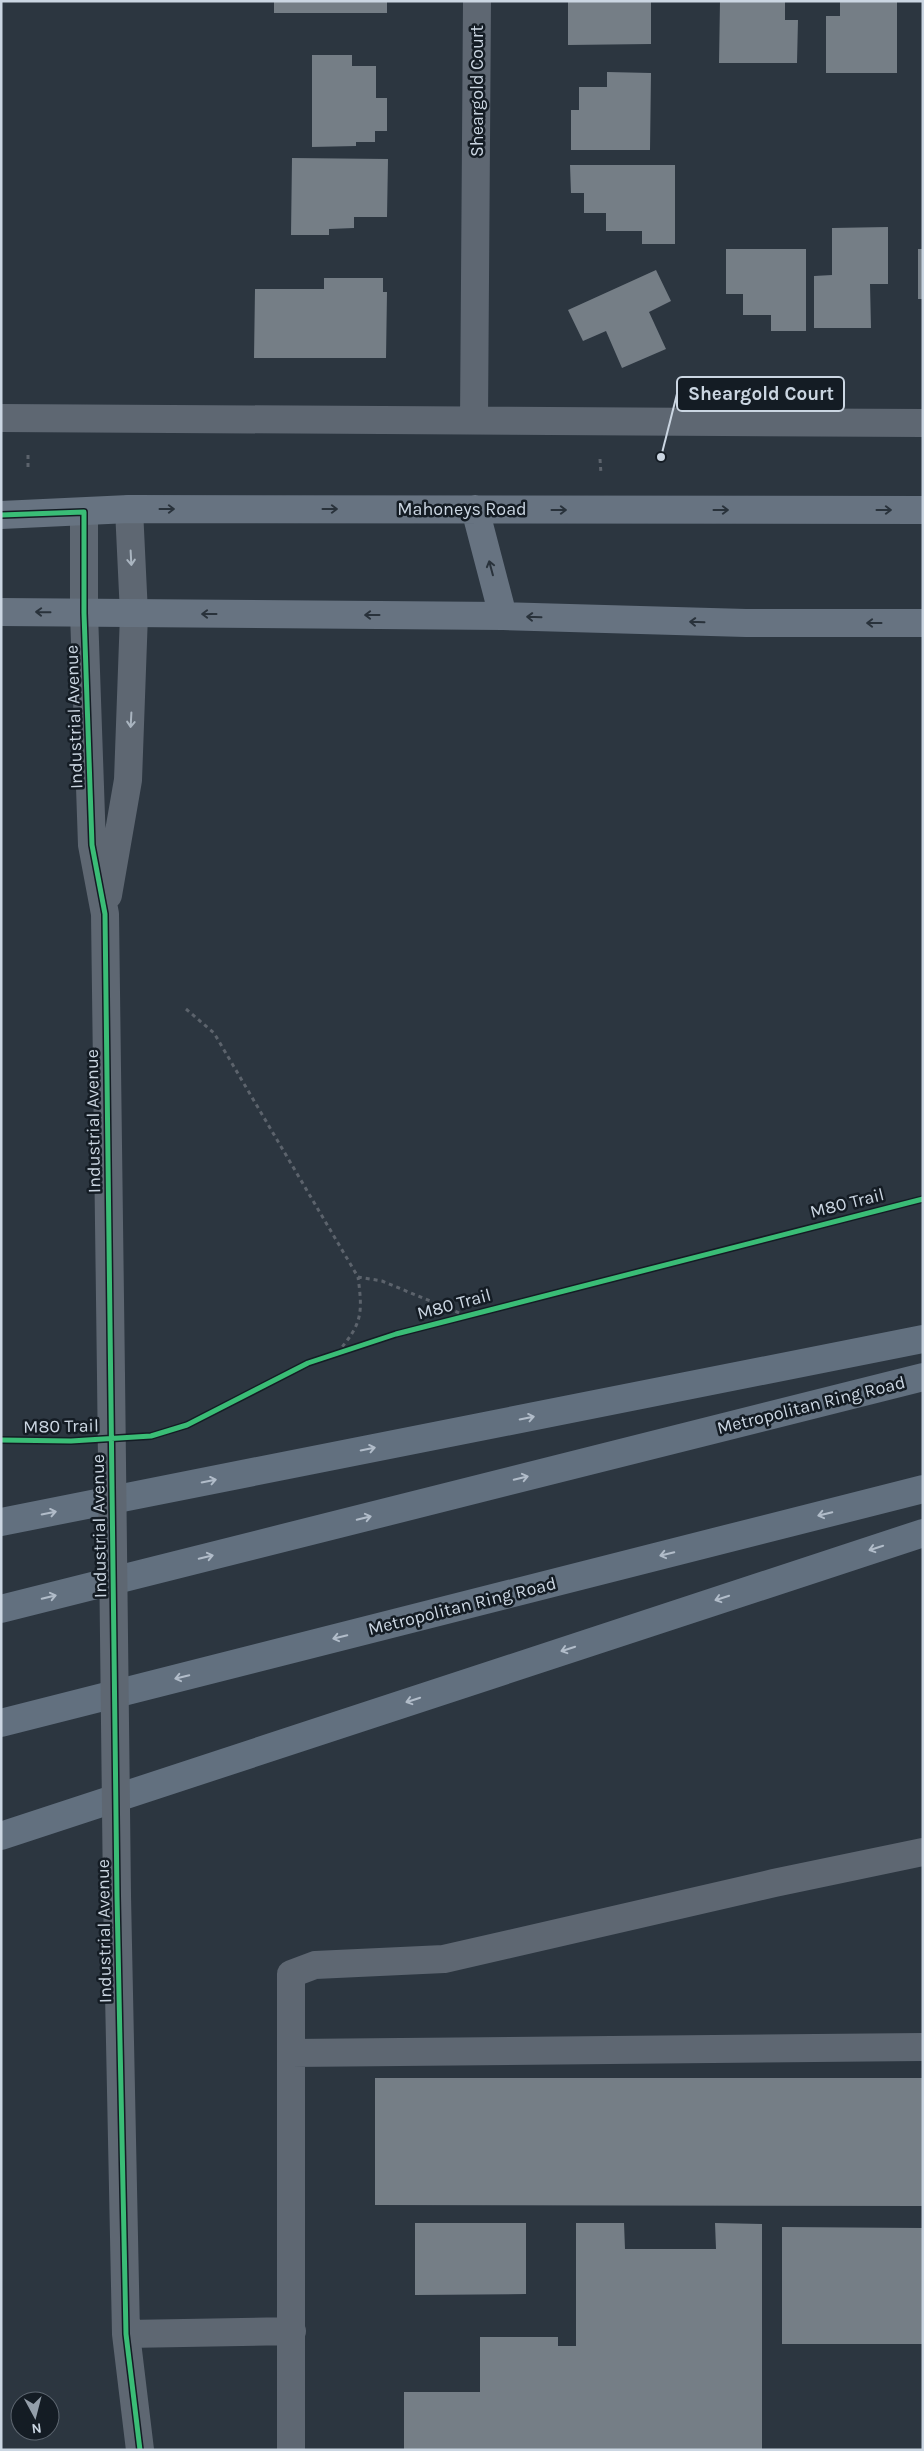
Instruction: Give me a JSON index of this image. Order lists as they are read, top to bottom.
{
  "streets": {
    "highway": ["Metropolitan Ring Road"],
    "main road": ["Mahoneys Road"],
    "street": ["Sheargold Court", "Industrial Avenue"],
    "cycle path": ["M80 Trail"]
  },
  "crossings": [
    ["Mahoneys Road", "Industrial Avenue"]
  ],
  "places": ["Sheargold Court"],
  "north": "bottom"
}
